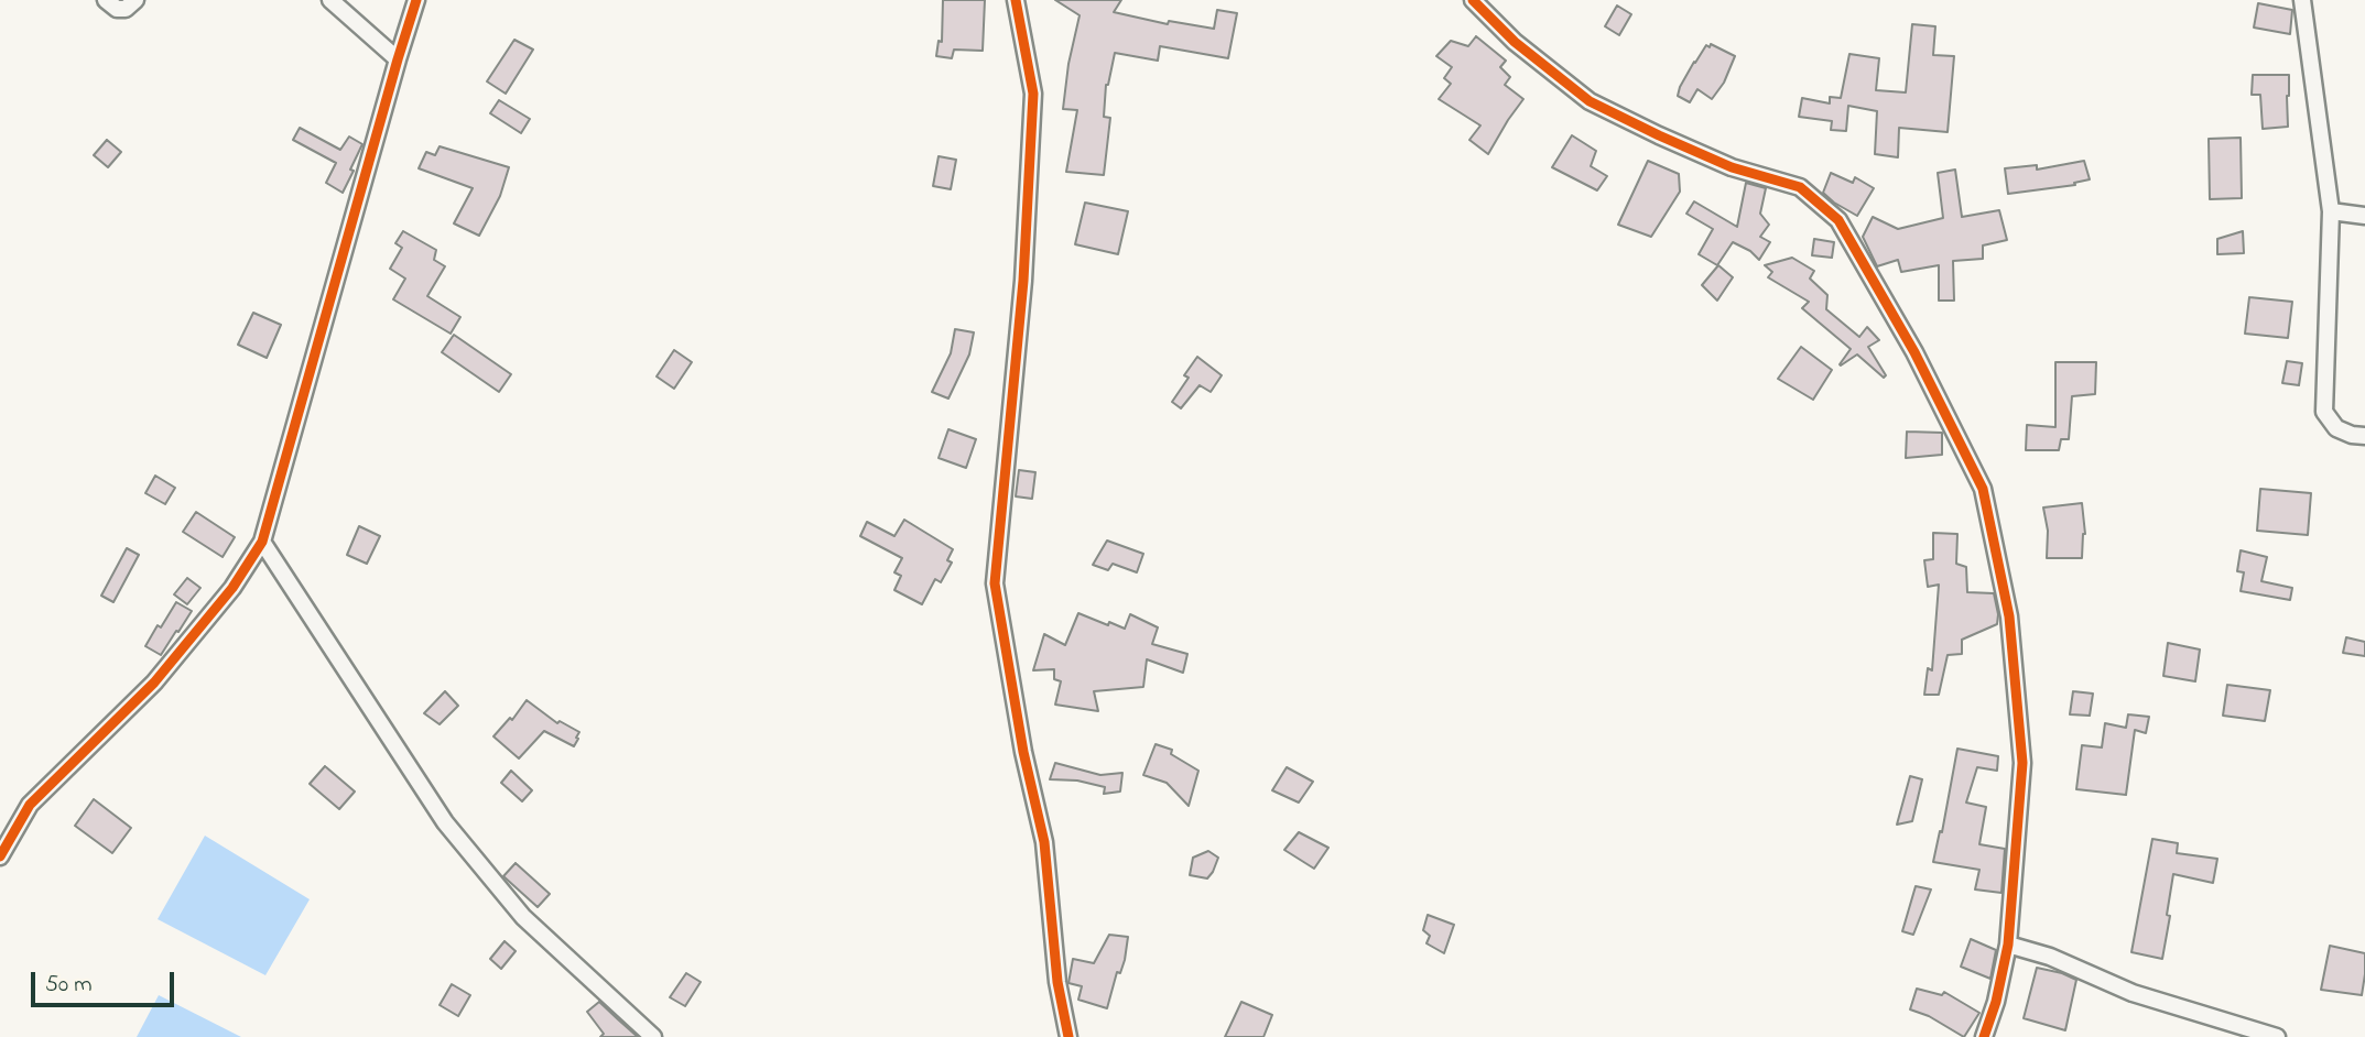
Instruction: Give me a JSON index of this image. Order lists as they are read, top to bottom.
{
  "scale_bar": "50 m"
}
